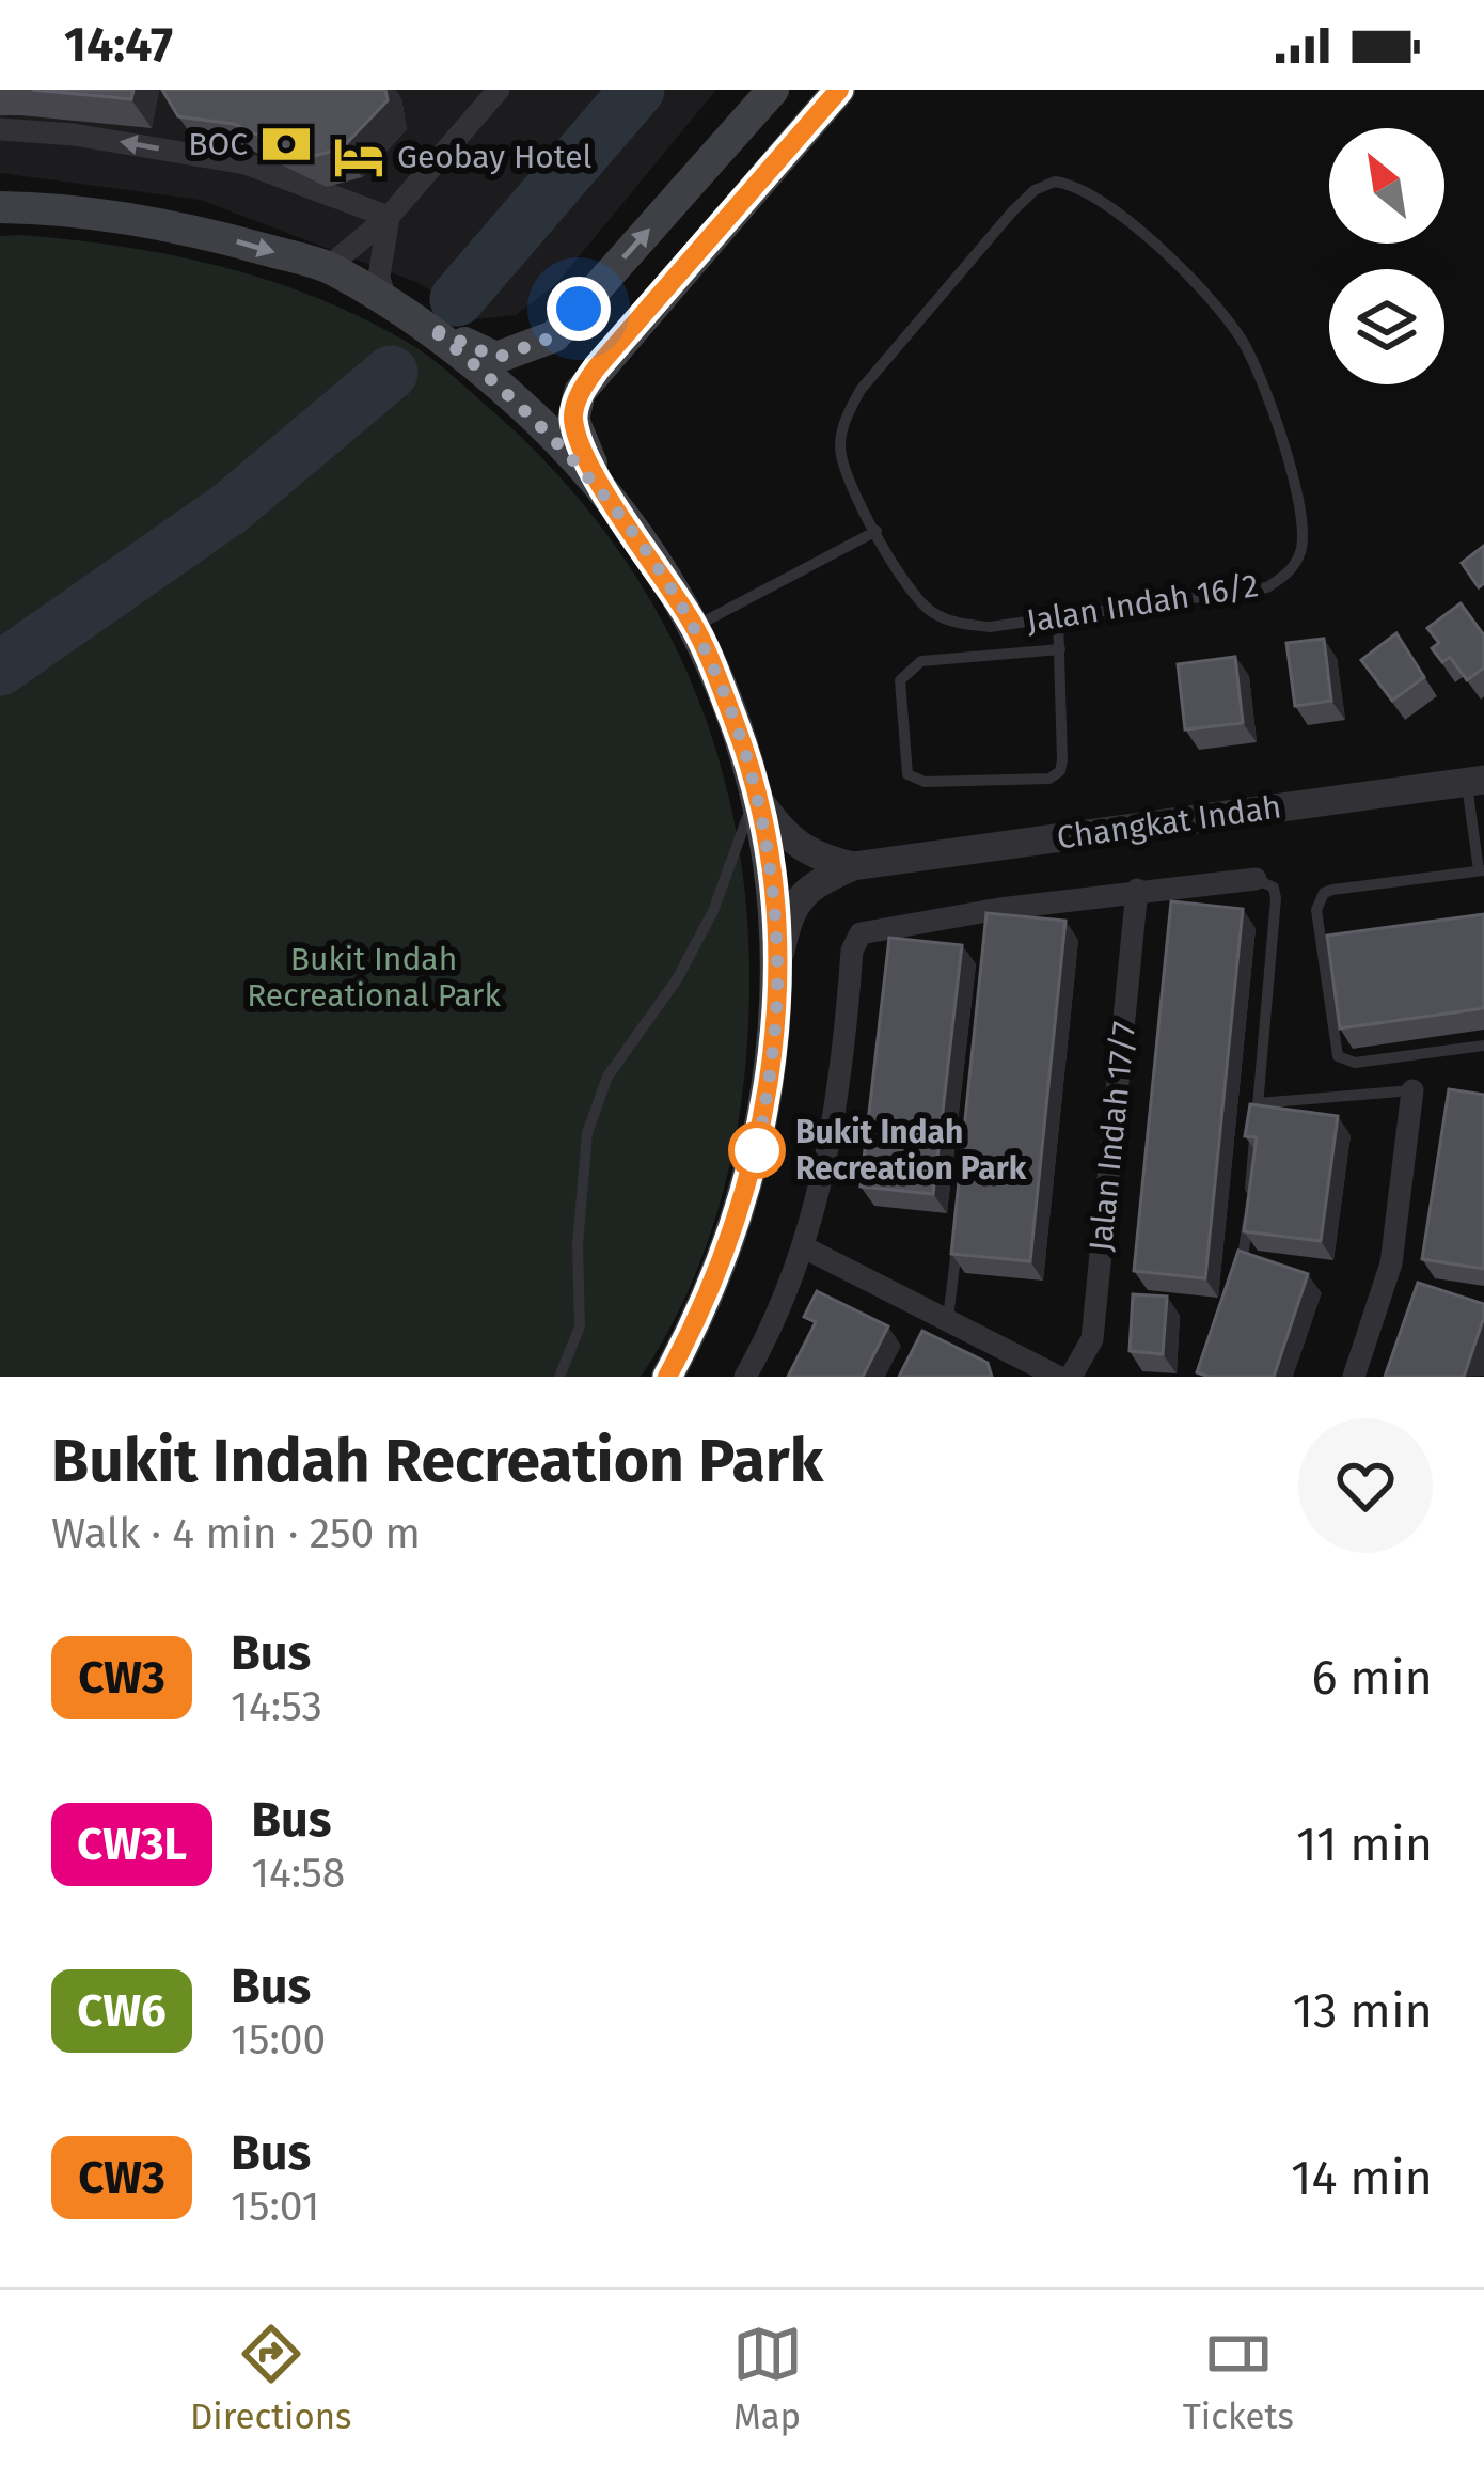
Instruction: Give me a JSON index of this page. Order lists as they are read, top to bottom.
{
  "streets": {
    "street": ["Changkat Indah", "Jalan Indah 17/7"],
    "lane": ["Jalan Indah 16/2"]
  },
  "parks": ["Bukit Indah Recreational Park"],
  "places": {
    "bank": ["BOC"],
    "hotel": ["Geobay Hotel"],
    "other": ["Bukit Indah Recreation Park"]
  },
  "lines": ["bus line CW3"],
  "north": "top left",
  "page": {
    "status": "14:47",
    "heading": ["Bukit Indah Recreation Park", "Walk · 4 min · 250 m"],
    "list": [
      {
        "mark": "CW3",
        "name": "Bus",
        "note": "14:53",
        "value": "6 min"
      },
      {
        "mark": "CW3L",
        "name": "Bus",
        "note": "14:58",
        "value": "11 min"
      },
      {
        "mark": "CW6",
        "name": "Bus",
        "note": "15:00",
        "value": "13 min"
      },
      {
        "mark": "CW3",
        "name": "Bus",
        "note": "15:01",
        "value": "14 min"
      }
    ],
    "tabs": ["Directions", "Map", "Tickets"]
  }
}
